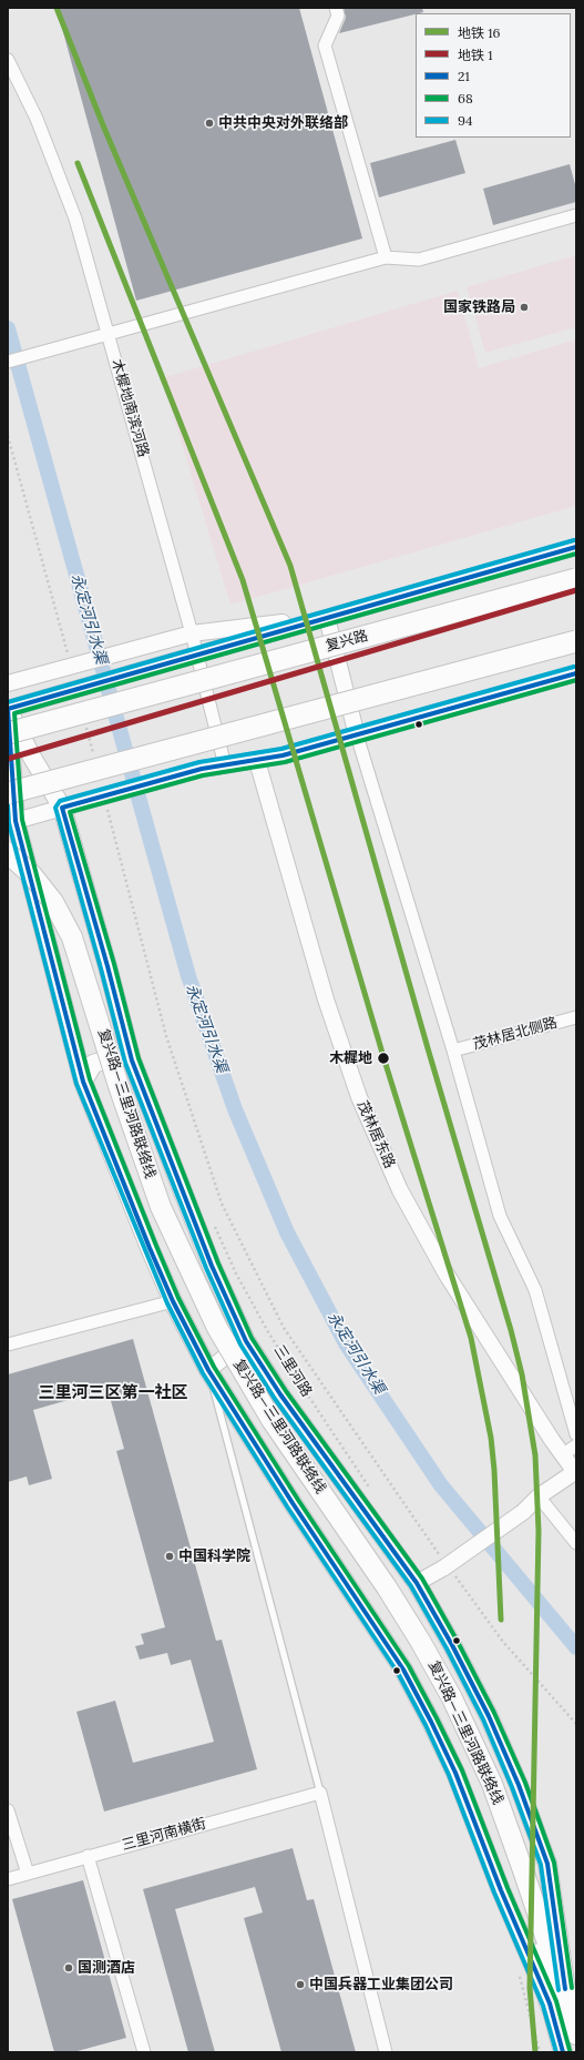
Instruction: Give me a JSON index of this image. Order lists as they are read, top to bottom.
{
  "streets": {
    "highway": ["复兴路"],
    "main road": ["复兴路—三里河路联络线", "三里河路"],
    "street": [
      "木樨地南滨河路",
      "茂林居北侧路",
      "茂林居东路",
      "三里河南横街"
    ]
  },
  "crossings": [
    ["木樨地南滨河路", "复兴路"],
    ["复兴路", "三里河路"],
    ["复兴路—三里河路联络线", "三里河路"]
  ],
  "districts": ["三里河三区第一社区"],
  "water": ["永定河引水渠"],
  "places": [
    "中共中央对外联络部",
    "国家铁路局",
    "木樨地",
    "中国科学院",
    "国测酒店",
    "中国兵器工业集团公司"
  ],
  "lines": [
    "metro line 16",
    "transit line 94",
    "transit line 21",
    "transit line 68",
    "metro line 1"
  ],
  "legend": [
    "地铁 16",
    "地铁 1",
    "21",
    "68",
    "94"
  ]
}
